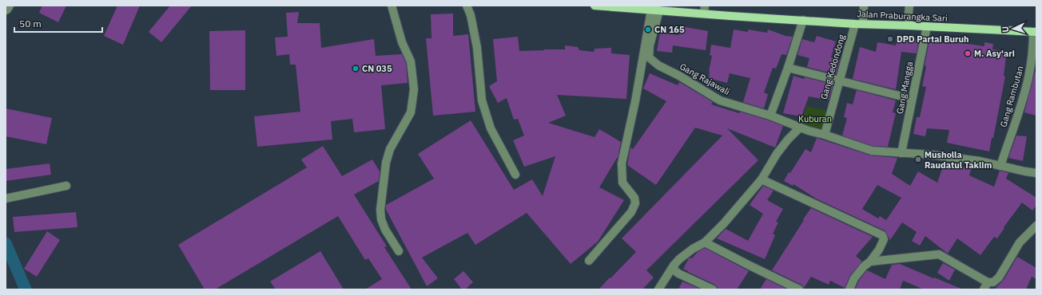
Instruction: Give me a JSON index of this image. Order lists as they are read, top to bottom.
{
  "streets": {
    "main road": ["Jalan Praburangka Sari"],
    "street": [
      "Gang Kedondong",
      "Gang Rajawali",
      "Gang Mangga",
      "Gang Rambutan"
    ]
  },
  "crossings": [
    ["Jalan Praburangka Sari", "Gang Kedondong"],
    ["Jalan Praburangka Sari", "Gang Rajawali"],
    ["Jalan Praburangka Sari", "Gang Mangga"],
    ["Jalan Praburangka Sari", "Gang Rambutan"],
    ["Gang Kedondong", "Gang Rajawali"],
    ["Gang Rajawali", "Gang Mangga"],
    ["Gang Rajawali", "Gang Rambutan"]
  ],
  "parks": ["Kuburan"],
  "places": [
    "CN 165",
    "DPD Partai Buruh",
    "M. Asy'ari",
    "CN 035",
    "Musholla Raudatul Taklim"
  ],
  "scale_bar": "50 m",
  "north": "left"
}
